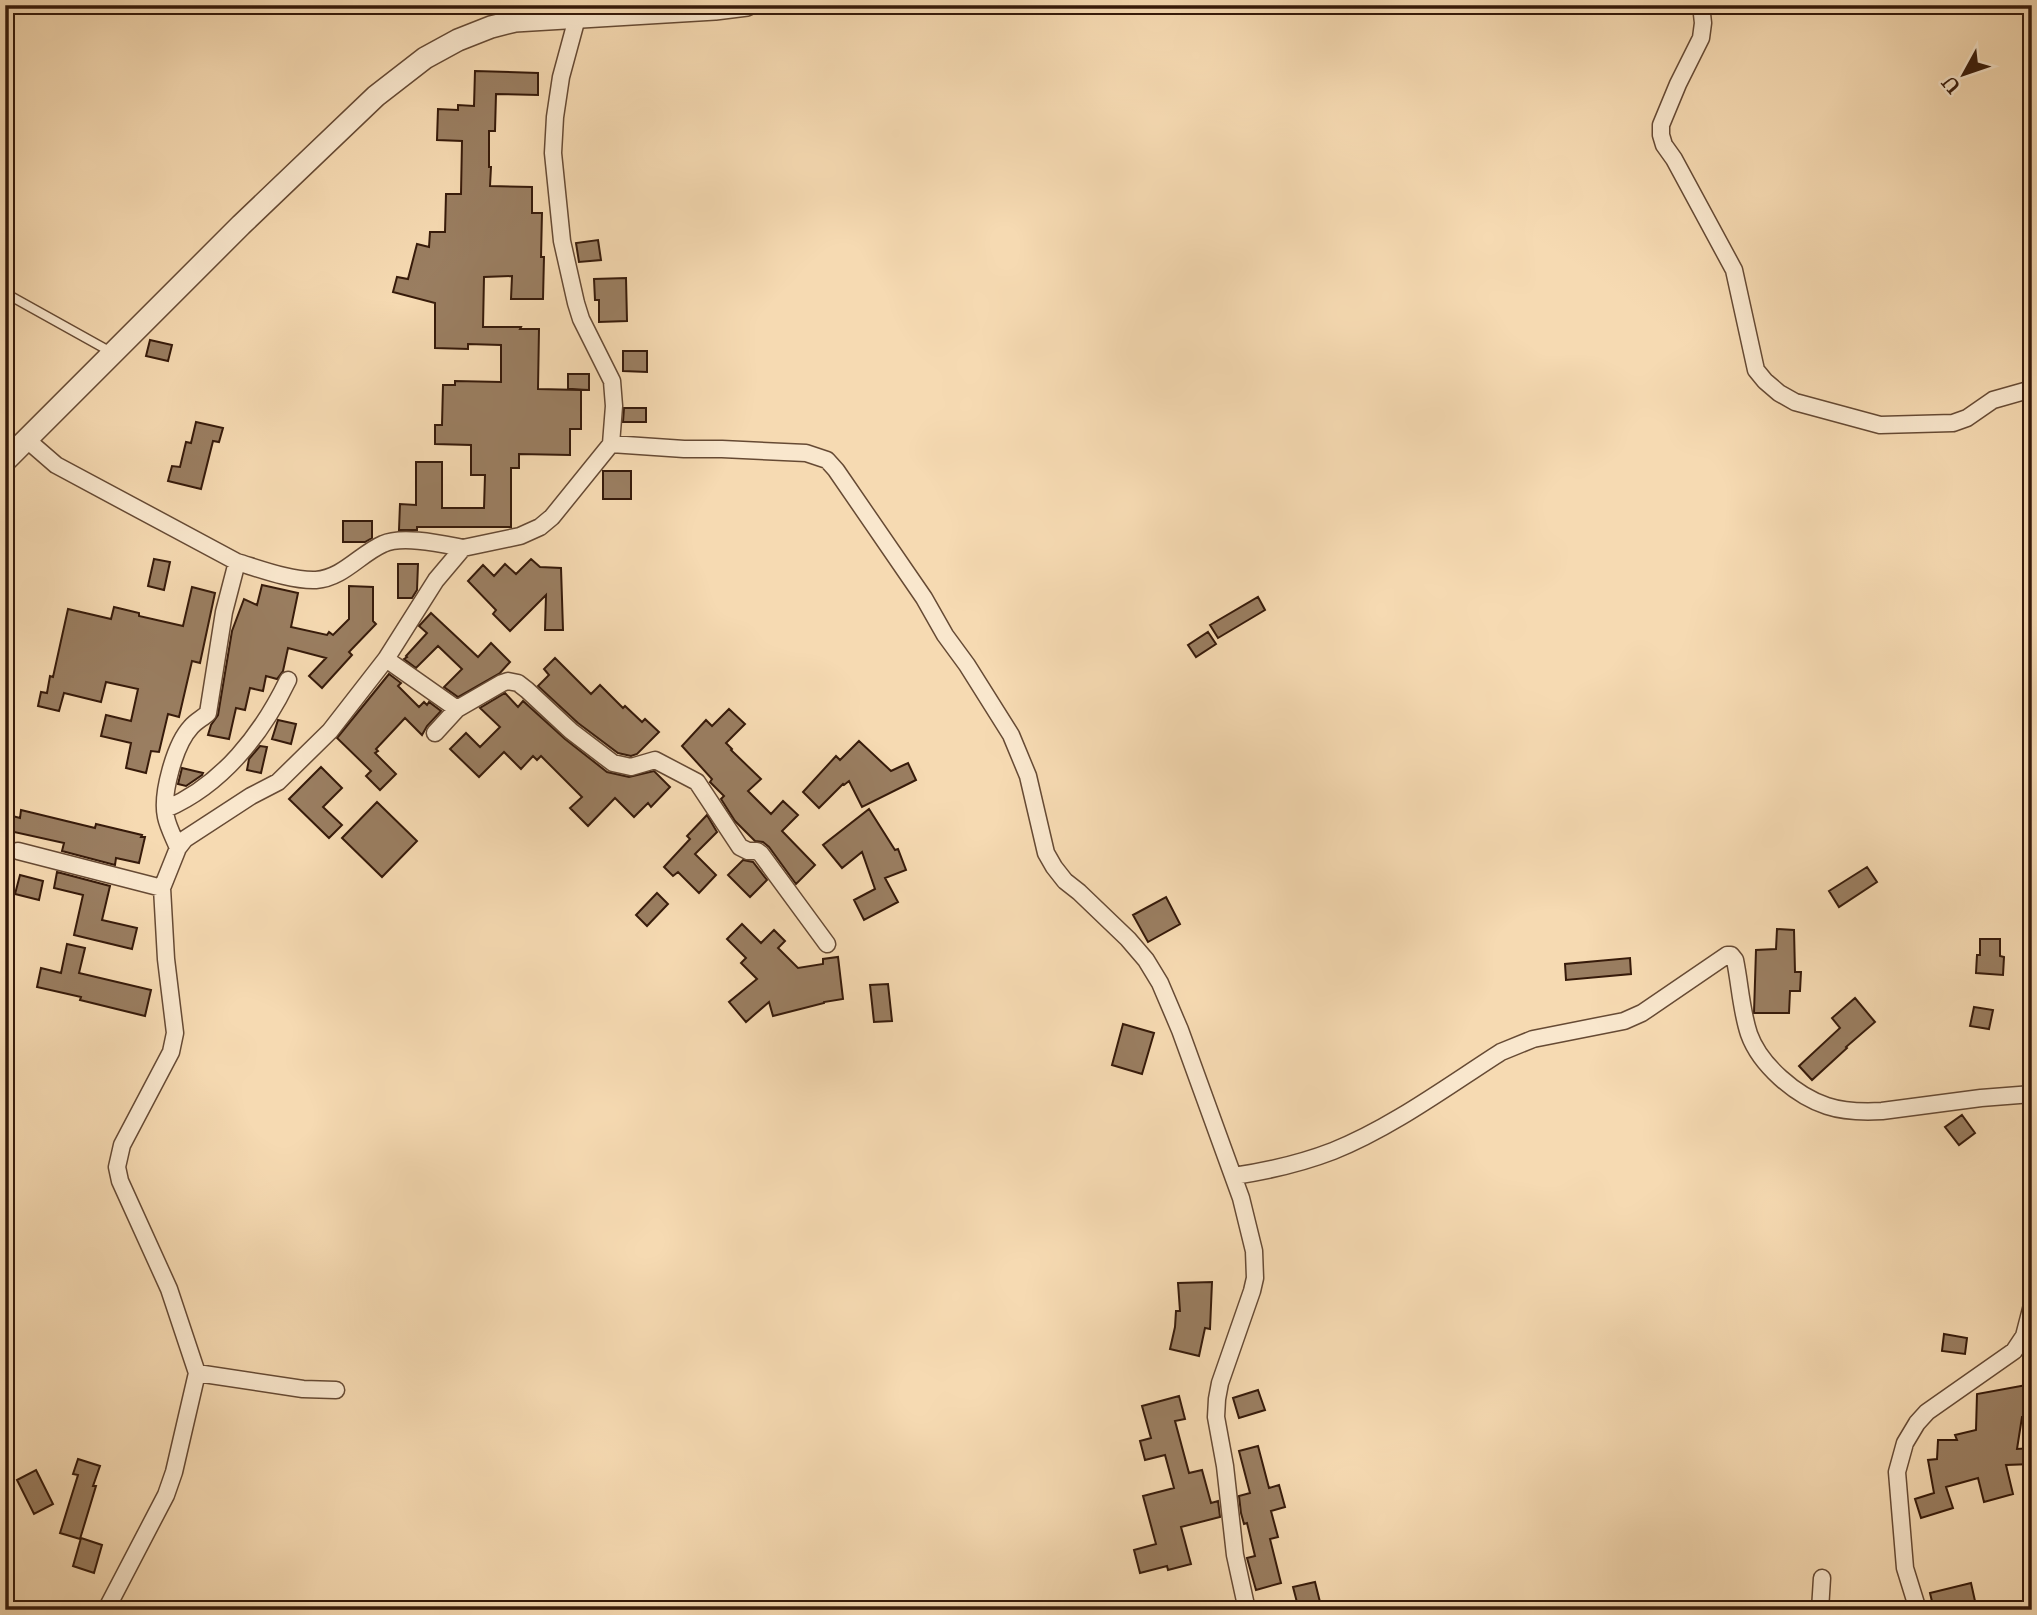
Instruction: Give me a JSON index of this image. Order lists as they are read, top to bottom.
{
  "north": "bottom left"
}
